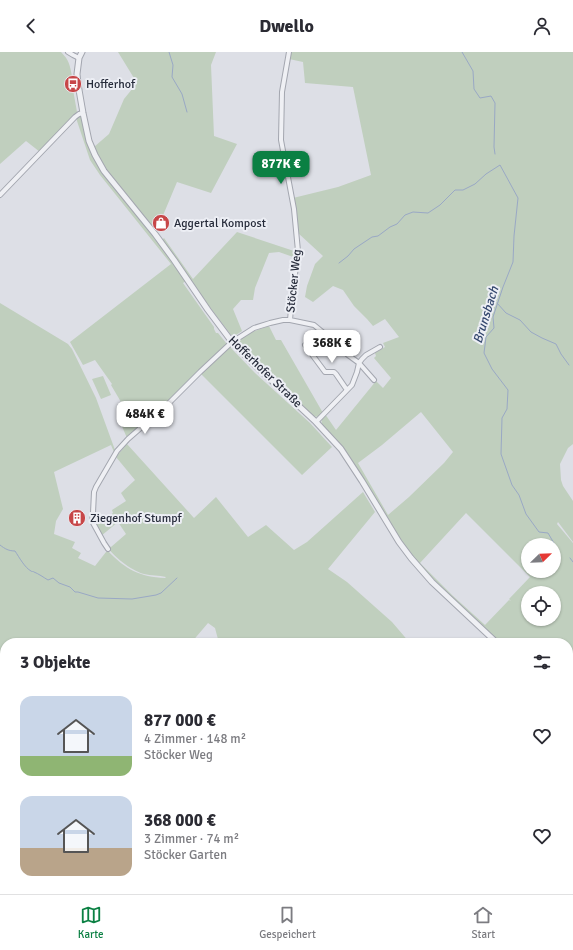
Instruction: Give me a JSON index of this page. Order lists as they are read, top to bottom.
{
  "streets": {
    "street": ["Stöcker Weg", "Hofferhofer Straße"]
  },
  "water": ["Brunsbach"],
  "places": {
    "bus stop": ["Hofferhof"],
    "shop": ["Aggertal Kompost"],
    "building": ["Ziegenhof Stumpf"]
  },
  "north": "top right",
  "page": {
    "header": "Dwello",
    "price": ["877K €", "368K €", "484K €"],
    "heading": "3 Objekte",
    "list": [
      {
        "name": "877 000 €",
        "note": "4 Zimmer · 148 m² · Stöcker Weg"
      },
      {
        "name": "368 000 €",
        "note": "3 Zimmer · 74 m² · Stöcker Garten"
      }
    ],
    "tabs": ["Karte", "Gespeichert", "Start"]
  }
}
